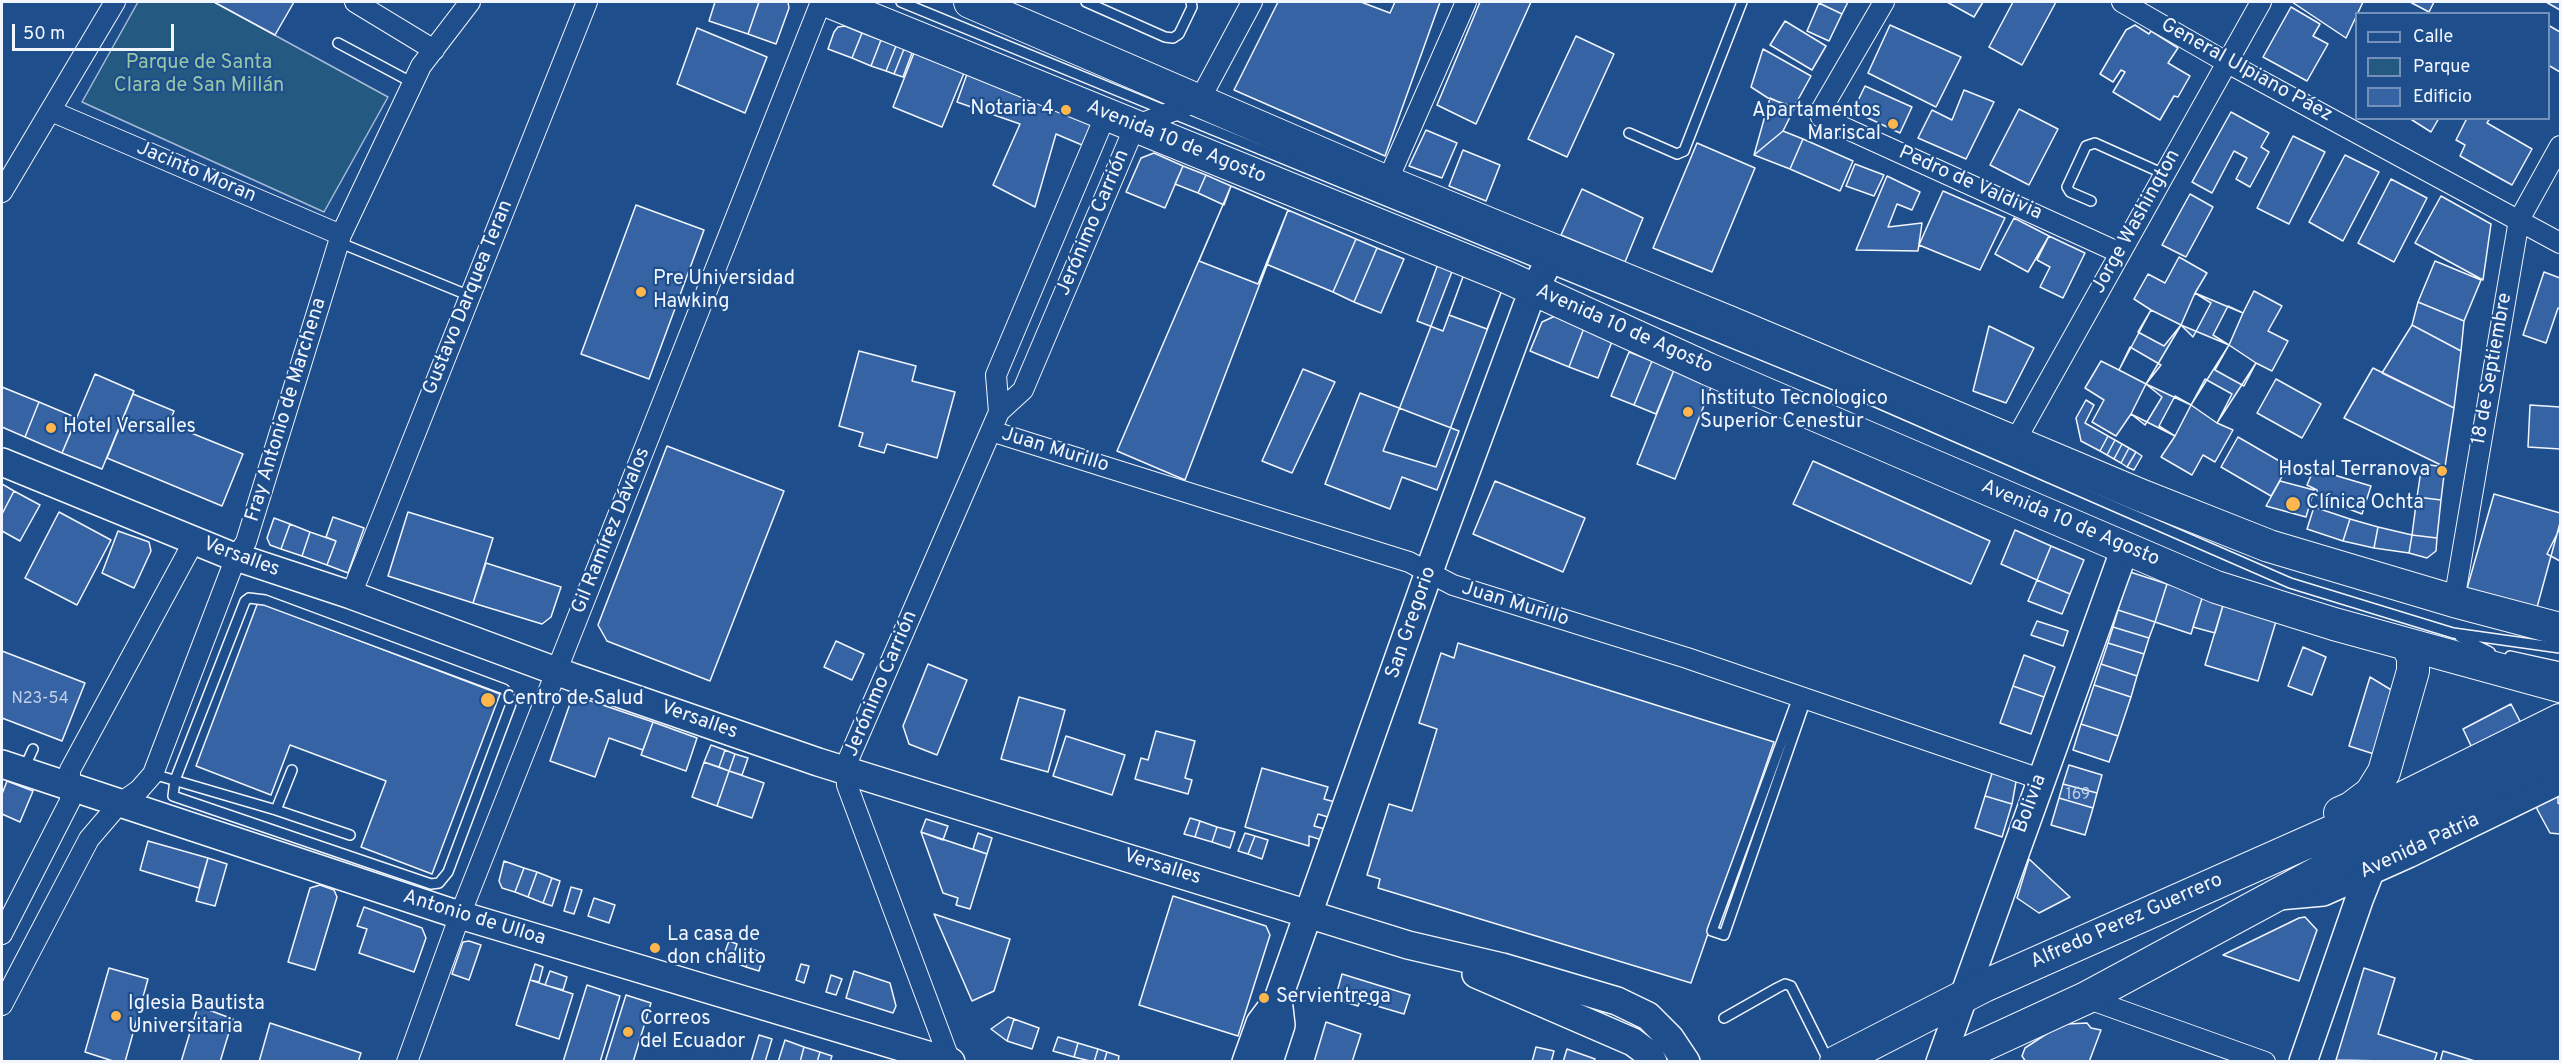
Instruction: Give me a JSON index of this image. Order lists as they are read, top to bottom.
{
  "streets": {
    "main road": ["Avenida 10 de Agosto", "Avenida Patria", "Alfredo Perez Guerrero"],
    "street": [
      "General Ulpiano Páez",
      "Jacinto Moran",
      "Pedro de Valdivia",
      "Jorge Washington",
      "Jerónimo Carrión",
      "Gustavo Darquea Teran",
      "18 de Septiembre",
      "Fray Antonio de Marchena",
      "Juan Murillo",
      "Gil Ramírez Dávalos",
      "Versalles",
      "San Gregorio",
      "Bolivia",
      "Antonio de Ulloa"
    ]
  },
  "crossings": [
    ["General Ulpiano Páez", "Jorge Washington"],
    ["General Ulpiano Páez", "18 de Septiembre"],
    ["Avenida 10 de Agosto", "Jorge Washington"],
    ["Avenida 10 de Agosto", "Jerónimo Carrión"],
    ["Avenida 10 de Agosto", "18 de Septiembre"],
    ["Avenida 10 de Agosto", "San Gregorio"],
    ["Avenida 10 de Agosto", "Bolivia"],
    ["Jacinto Moran", "Fray Antonio de Marchena"],
    ["Pedro de Valdivia", "Jorge Washington"],
    ["Jerónimo Carrión", "Juan Murillo"],
    ["Jerónimo Carrión", "Versalles"],
    ["Jerónimo Carrión", "Antonio de Ulloa"],
    ["Gustavo Darquea Teran", "Versalles"],
    ["Fray Antonio de Marchena", "Versalles"],
    ["Fray Antonio de Marchena", "Antonio de Ulloa"],
    ["Juan Murillo", "San Gregorio"],
    ["Juan Murillo", "Bolivia"],
    ["Gil Ramírez Dávalos", "Versalles"],
    ["Gil Ramírez Dávalos", "Antonio de Ulloa"],
    ["Versalles", "San Gregorio"],
    ["Bolivia", "Alfredo Perez Guerrero"],
    ["Avenida Patria", "Alfredo Perez Guerrero"]
  ],
  "parks": ["Parque de Santa Clara de San Millán"],
  "places": [
    "Notaria 4",
    "Apartamentos Mariscal",
    "Pre Universidad Hawking",
    "Instituto Tecnologico Superior Cenestur",
    "Hotel Versalles",
    "Hostal Terranova",
    "Clínica Ochta",
    "Centro de Salud",
    "La casa de don chalito",
    "Servientrega",
    "Iglesia Bautista Universitaria",
    "Correos del Ecuador"
  ],
  "house_numbers": ["N23-54", "169"],
  "legend": ["Calle", "Parque", "Edificio"],
  "scale_bar": "50 m"
}
